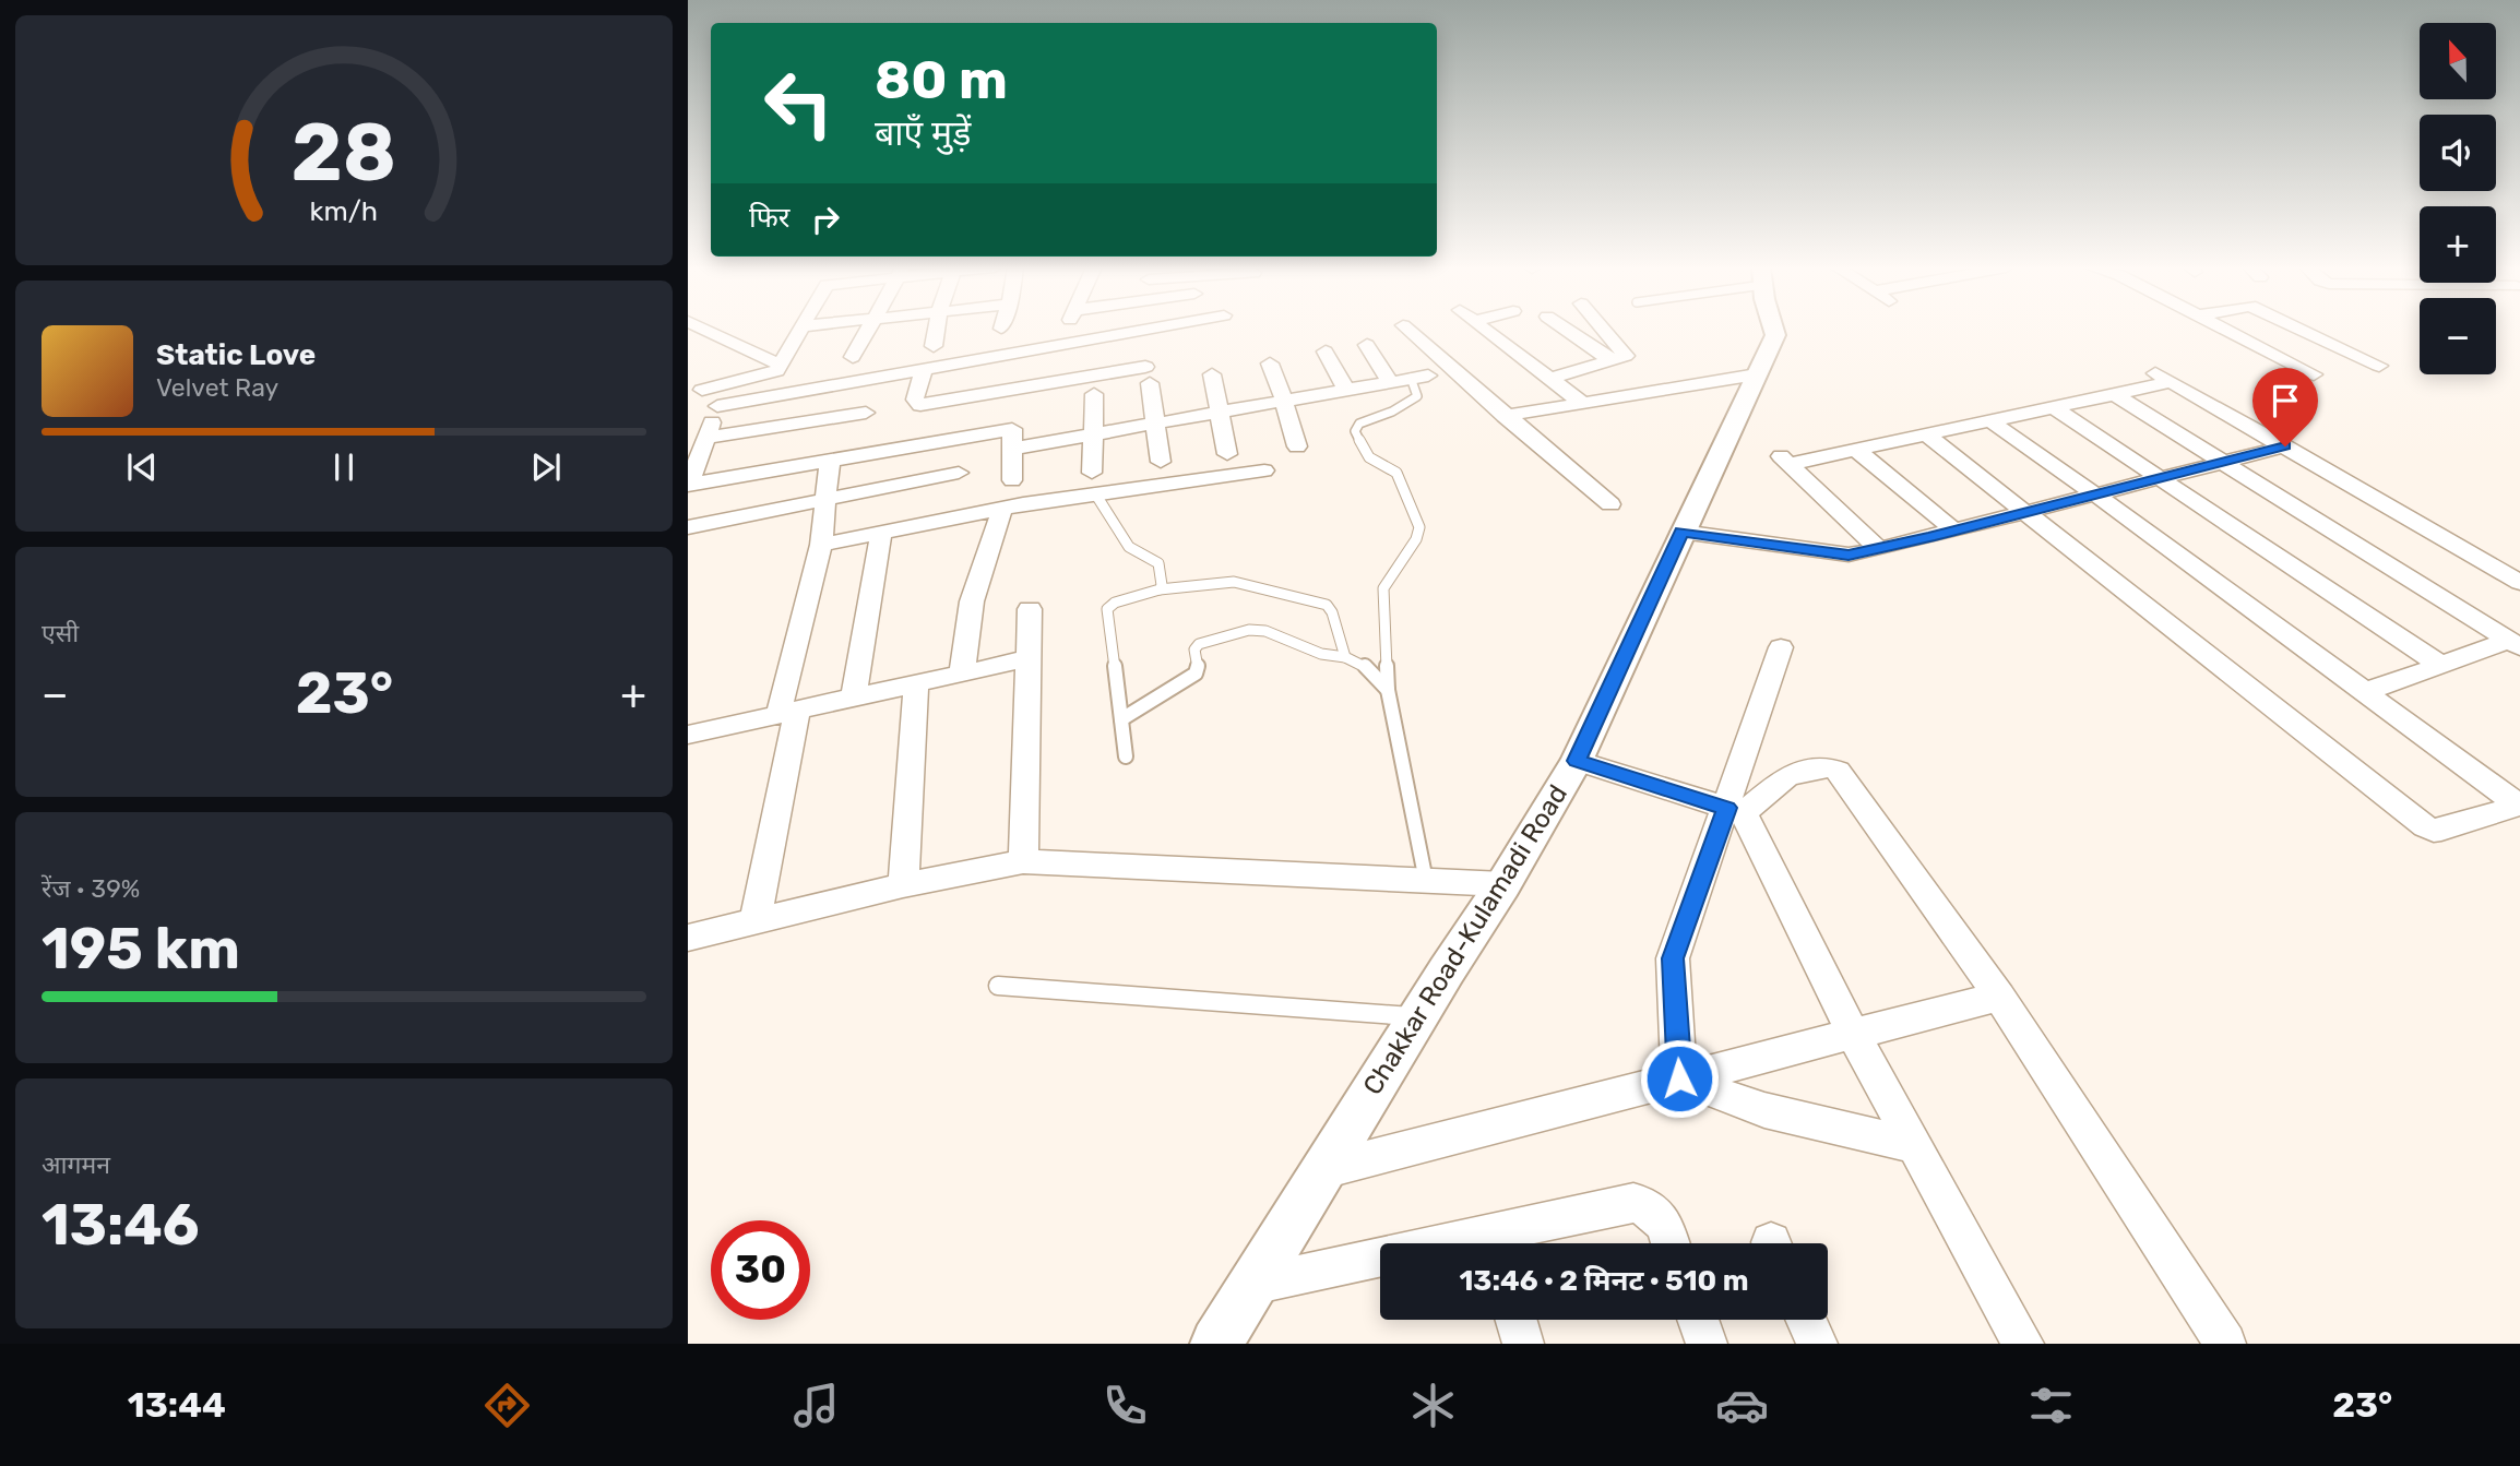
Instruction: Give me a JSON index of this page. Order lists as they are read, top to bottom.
{
  "streets": {
    "street": ["Chakkar Road-Kulamadi Road"]
  },
  "north": "top",
  "page": {
    "map_buttons": ["+", "−"],
    "turn": ["80 m", "बाएँ मुड़ें"],
    "then": "फिर",
    "song": ["Static Love", "Velvet Ray"],
    "tile": [
      "एसी",
      ["रेंज · 39%", "195 km"],
      ["आगमन", "13:46"]
    ],
    "heat": ["−", "23°", "+"],
    "limit": "30",
    "trip": "13:46 · 2 मिनट · 510 m",
    "tabs": ["13:44", "23°"],
    "gauge": ["28", "km/h"]
  }
}
